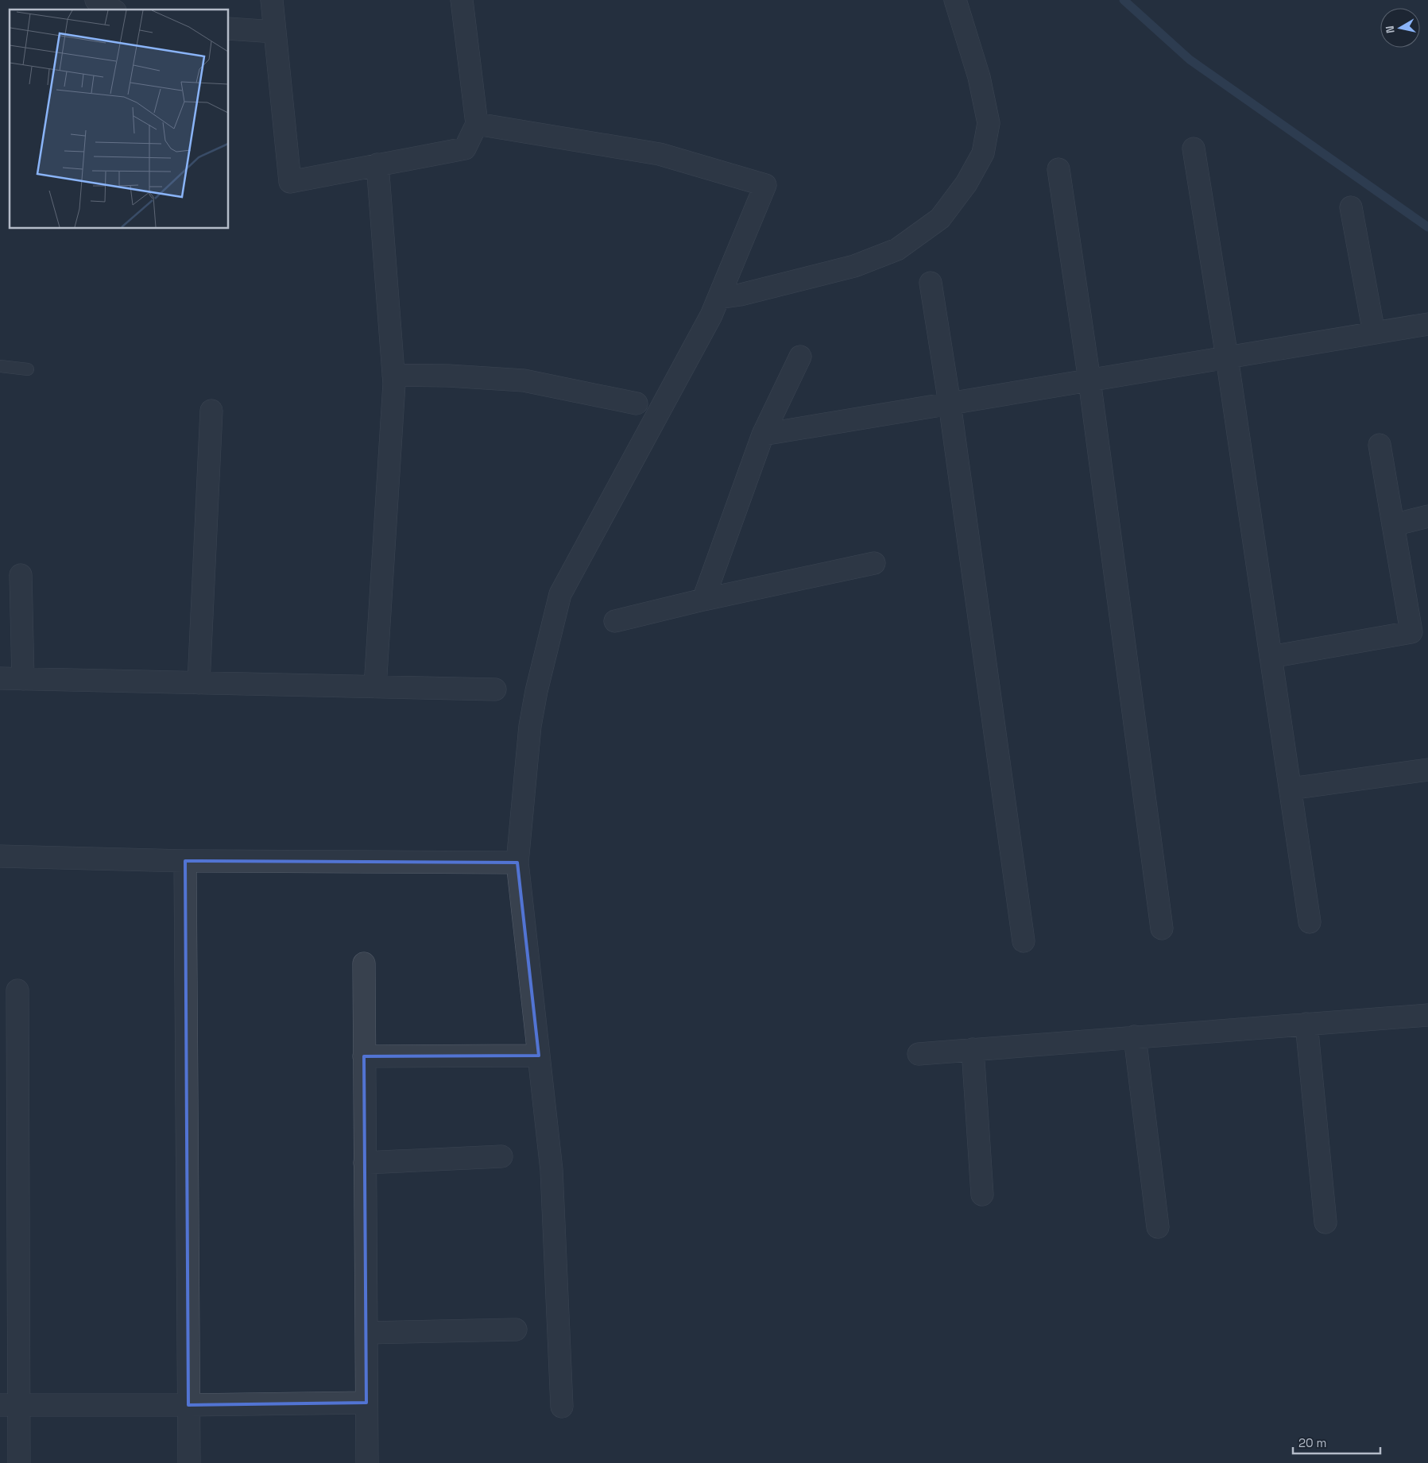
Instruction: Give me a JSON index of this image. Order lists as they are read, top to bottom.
{
  "scale_bar": "20 m",
  "north": "left"
}
